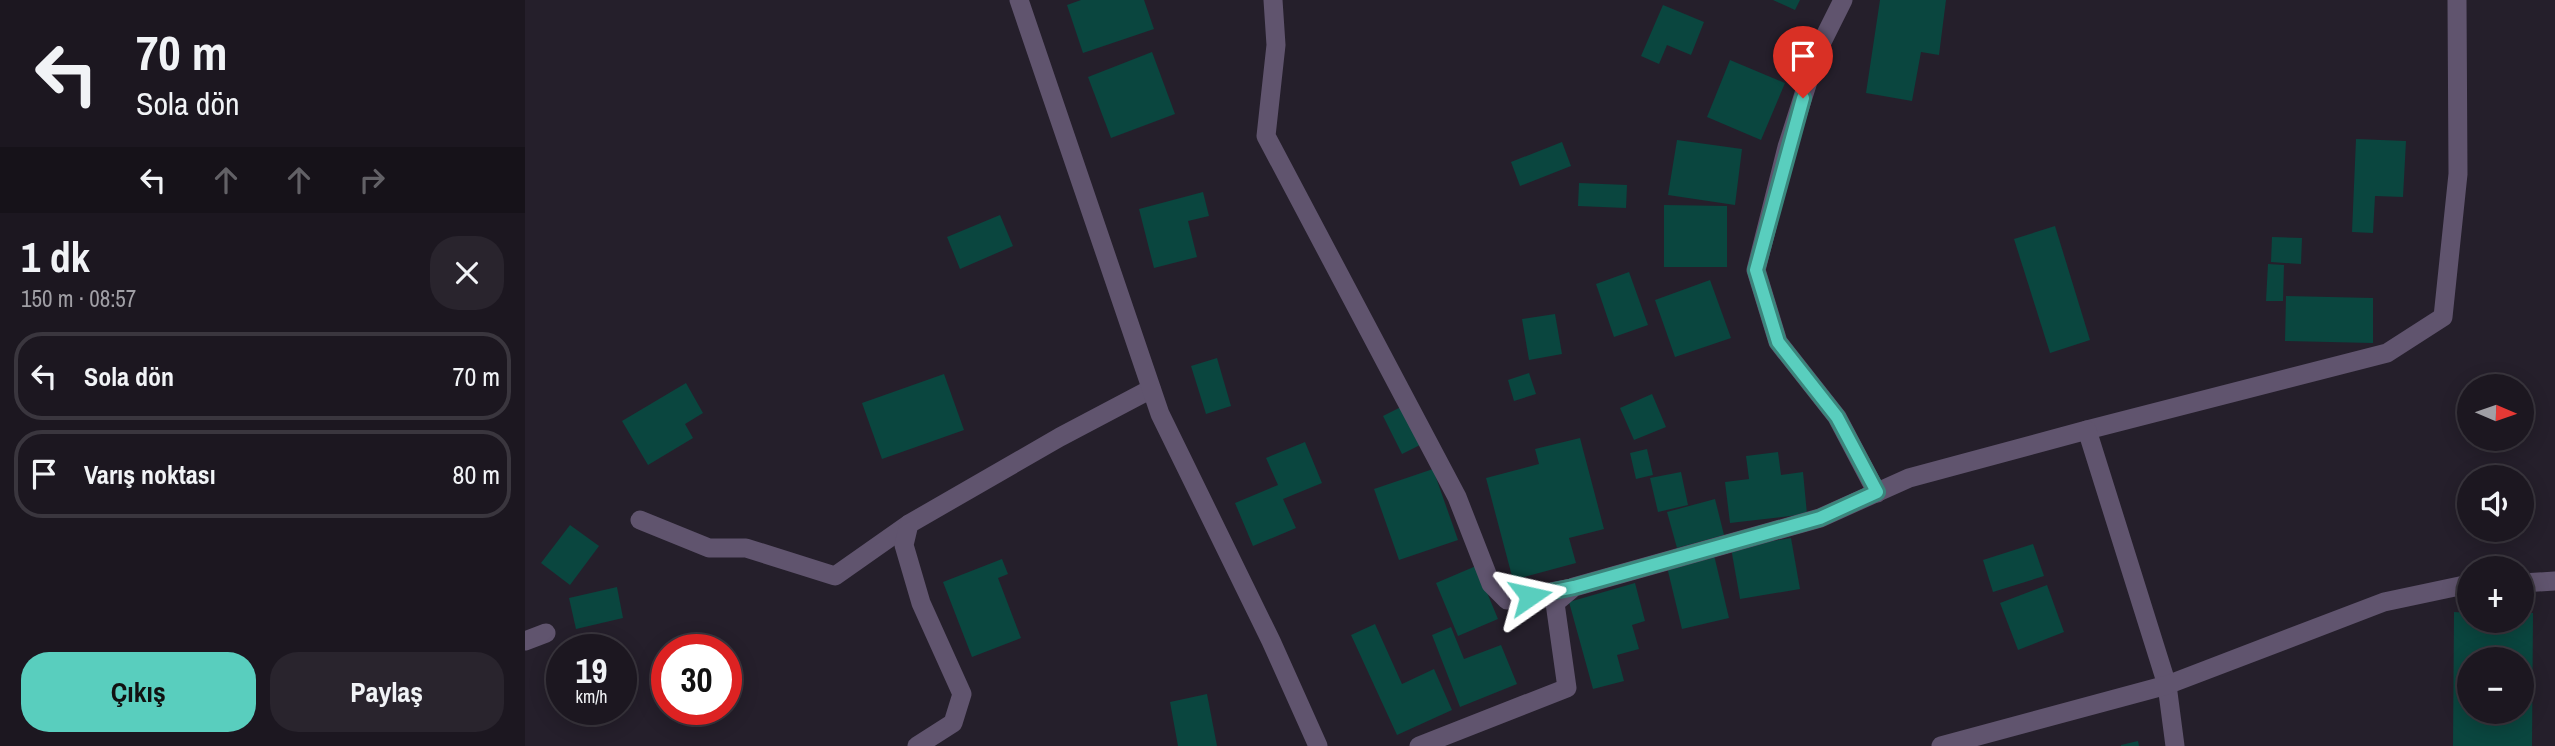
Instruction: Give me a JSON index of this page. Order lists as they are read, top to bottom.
{
  "north": "right",
  "page": {
    "turn": ["70 m", "Sola dön"],
    "heading": ["1 dk", "150 m · 08:57"],
    "list": [
      {
        "name": "Sola dön",
        "value": "70 m"
      },
      {
        "name": "Varış noktası",
        "value": "80 m"
      }
    ],
    "map_buttons": ["+", "−"],
    "speed": "19 km/h",
    "limit": "30",
    "buttons": ["Çıkış", "Paylaş"]
  }
}
